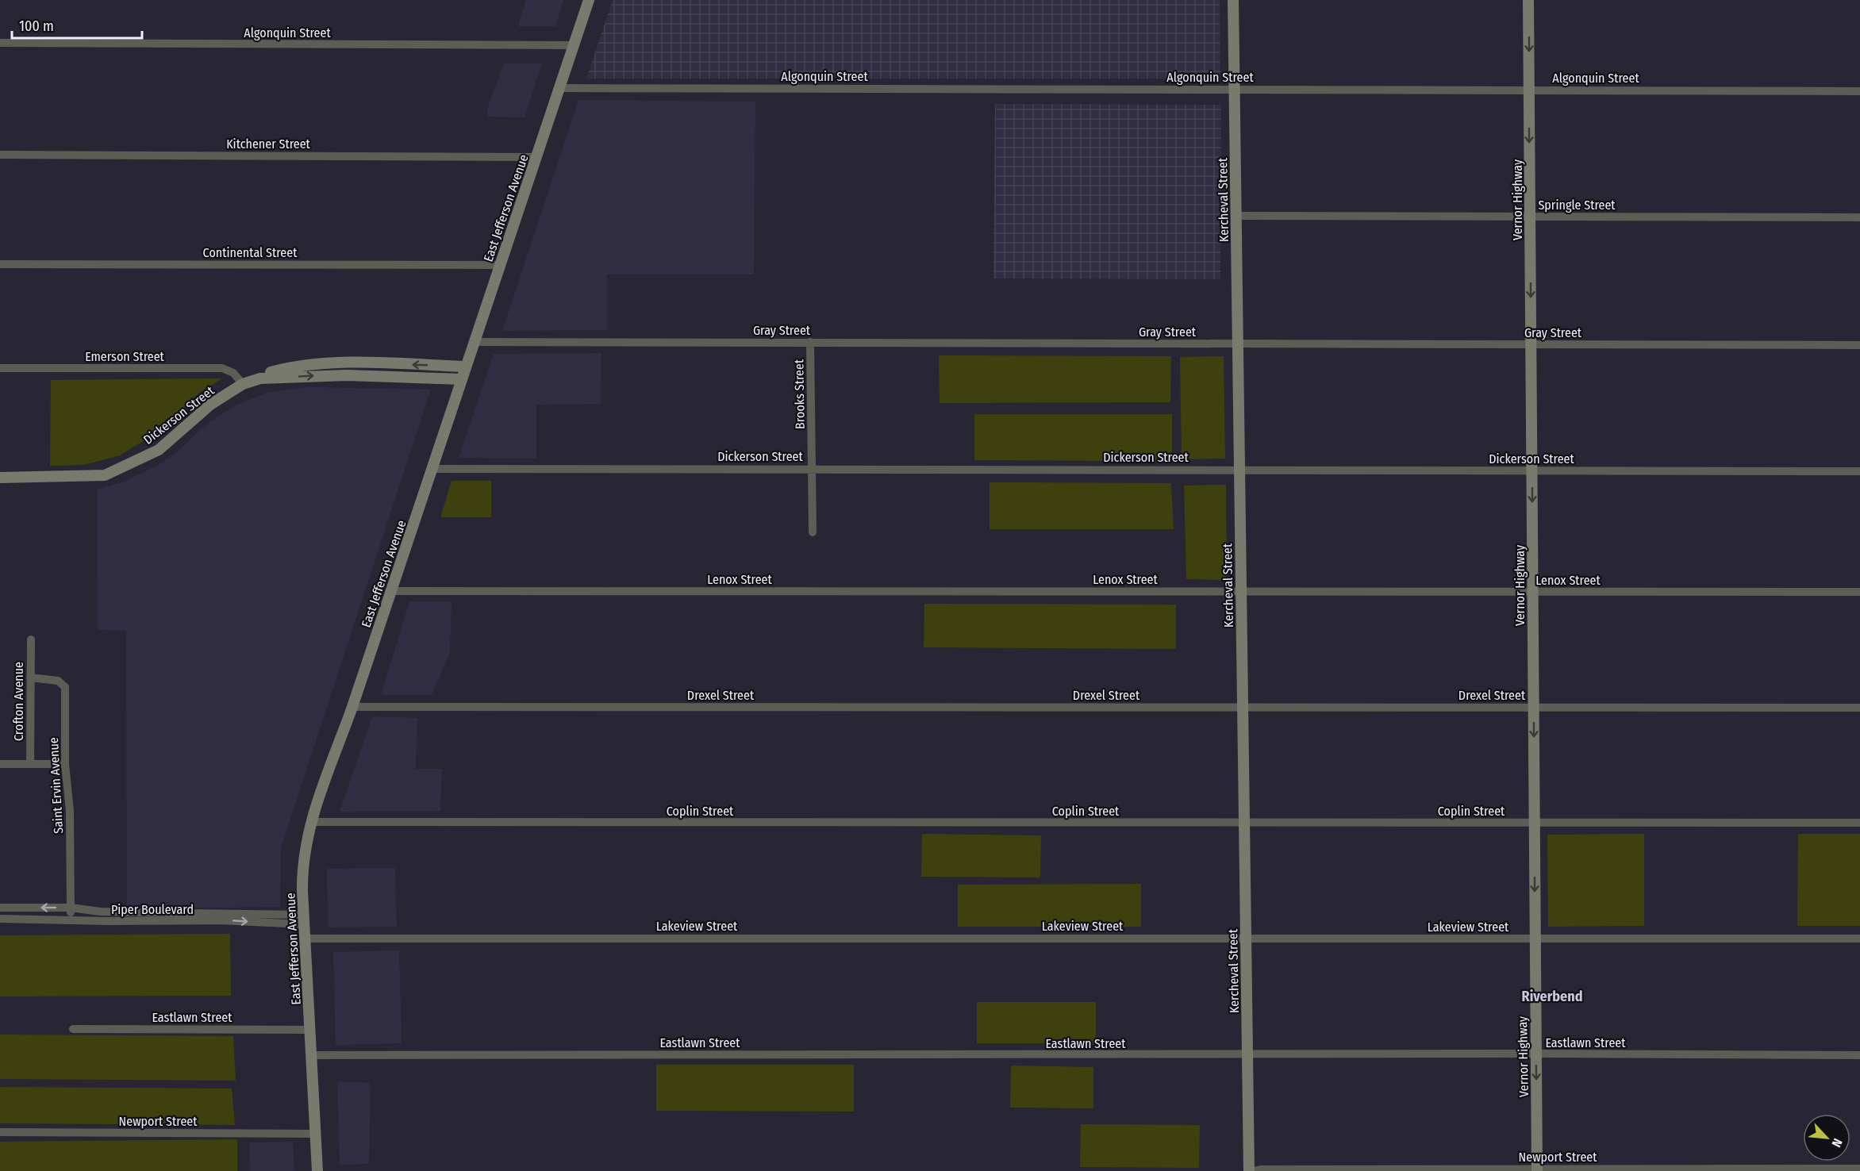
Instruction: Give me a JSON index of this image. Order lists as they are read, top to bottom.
{
  "streets": {
    "street": [
      "Algonquin Street",
      "Kitchener Street",
      "Kercheval Street",
      "Vernor Highway",
      "Springle Street",
      "East Jefferson Avenue",
      "Continental Street",
      "Gray Street",
      "Emerson Street",
      "Brooks Street",
      "Dickerson Street",
      "Lenox Street",
      "Drexel Street",
      "Crofton Avenue",
      "Saint Ervin Avenue",
      "Coplin Street",
      "Piper Boulevard",
      "Lakeview Street",
      "Eastlawn Street",
      "Newport Street"
    ]
  },
  "crossings": [
    ["Algonquin Street", "Kercheval Street"],
    ["Algonquin Street", "Vernor Highway"],
    ["Algonquin Street", "East Jefferson Avenue"],
    ["Kitchener Street", "East Jefferson Avenue"],
    ["Kercheval Street", "Springle Street"],
    ["Kercheval Street", "Gray Street"],
    ["Kercheval Street", "Dickerson Street"],
    ["Kercheval Street", "Lenox Street"],
    ["Kercheval Street", "Drexel Street"],
    ["Kercheval Street", "Coplin Street"],
    ["Kercheval Street", "Lakeview Street"],
    ["Kercheval Street", "Eastlawn Street"],
    ["Vernor Highway", "Springle Street"],
    ["Vernor Highway", "Gray Street"],
    ["Vernor Highway", "Dickerson Street"],
    ["Vernor Highway", "Lenox Street"],
    ["Vernor Highway", "Drexel Street"],
    ["Vernor Highway", "Coplin Street"],
    ["Vernor Highway", "Lakeview Street"],
    ["Vernor Highway", "Eastlawn Street"],
    ["Vernor Highway", "Newport Street"],
    ["East Jefferson Avenue", "Continental Street"],
    ["East Jefferson Avenue", "Gray Street"],
    ["East Jefferson Avenue", "Dickerson Street"],
    ["East Jefferson Avenue", "Lenox Street"],
    ["East Jefferson Avenue", "Drexel Street"],
    ["East Jefferson Avenue", "Coplin Street"],
    ["East Jefferson Avenue", "Piper Boulevard"],
    ["East Jefferson Avenue", "Lakeview Street"],
    ["East Jefferson Avenue", "Eastlawn Street"],
    ["East Jefferson Avenue", "Newport Street"],
    ["Gray Street", "Brooks Street"],
    ["Emerson Street", "Dickerson Street"],
    ["Brooks Street", "Dickerson Street"],
    ["Crofton Avenue", "Saint Ervin Avenue"],
    ["Saint Ervin Avenue", "Piper Boulevard"]
  ],
  "one_way": ["Vernor Highway"],
  "districts": ["Riverbend"],
  "scale_bar": "100 m",
  "north": "bottom right"
}
